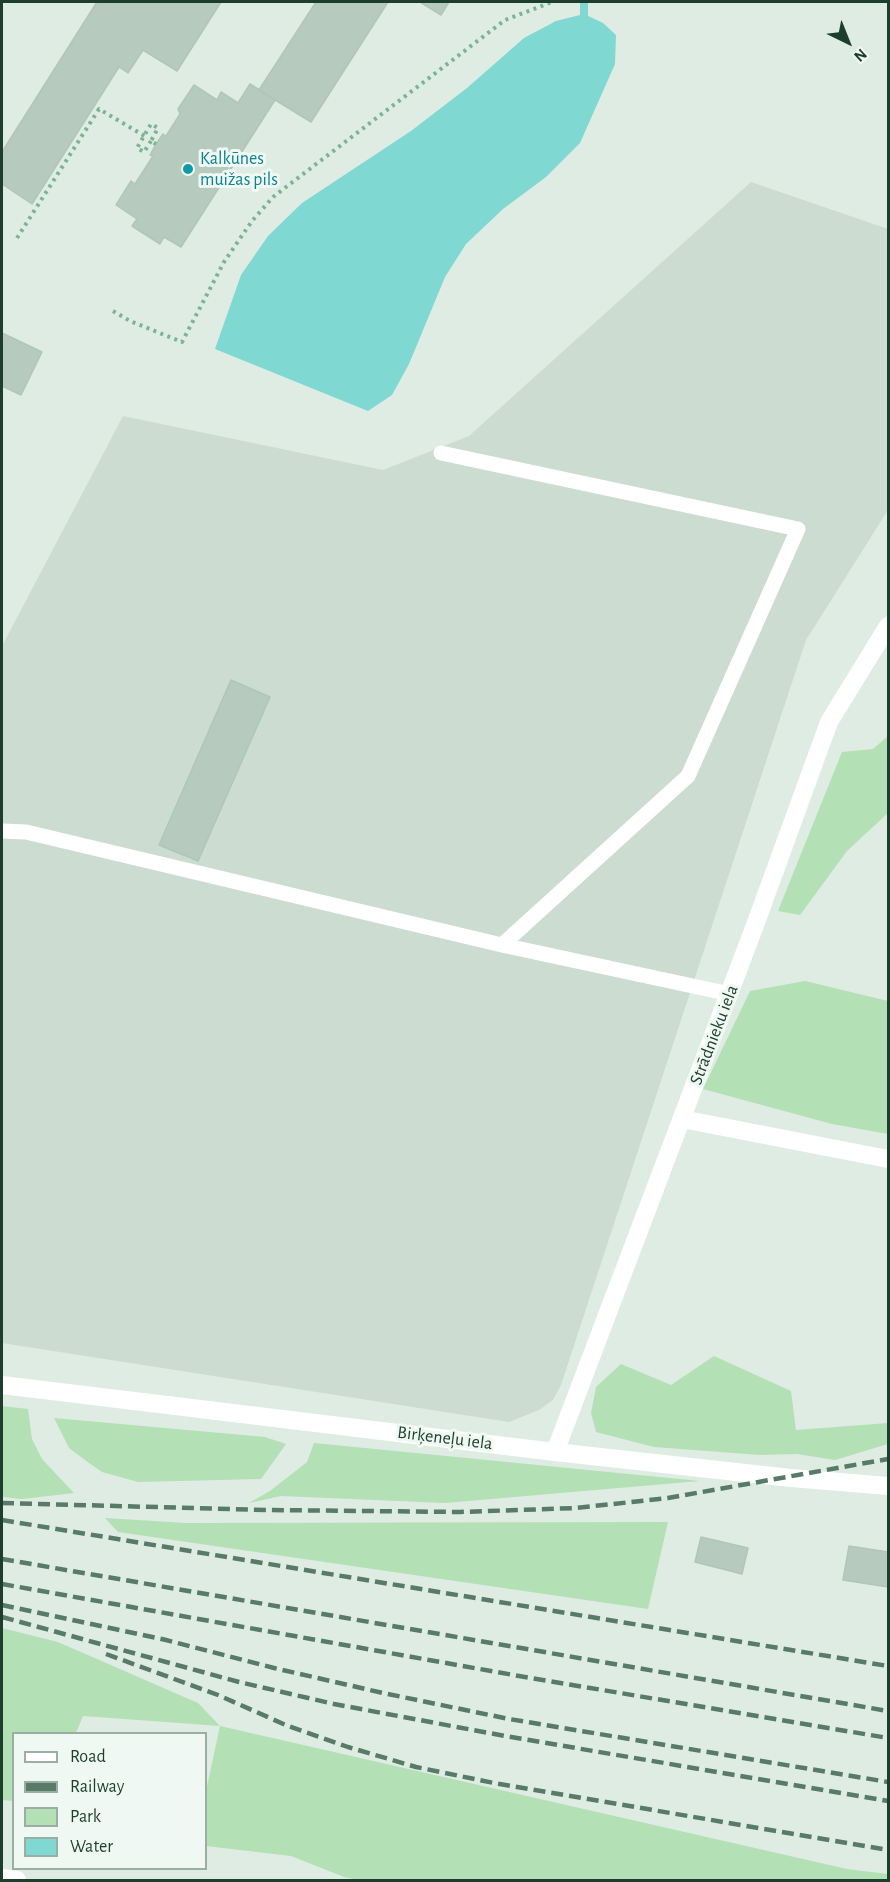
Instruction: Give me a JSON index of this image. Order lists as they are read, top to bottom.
{
  "streets": {
    "street": ["Strādnieku iela", "Birķeneļu iela"]
  },
  "crossings": [
    ["Strādnieku iela", "Birķeneļu iela"]
  ],
  "places": ["Kalkūnes muižas pils"],
  "legend": [
    "Road",
    "Railway",
    "Park",
    "Water"
  ],
  "north": "bottom right"
}
